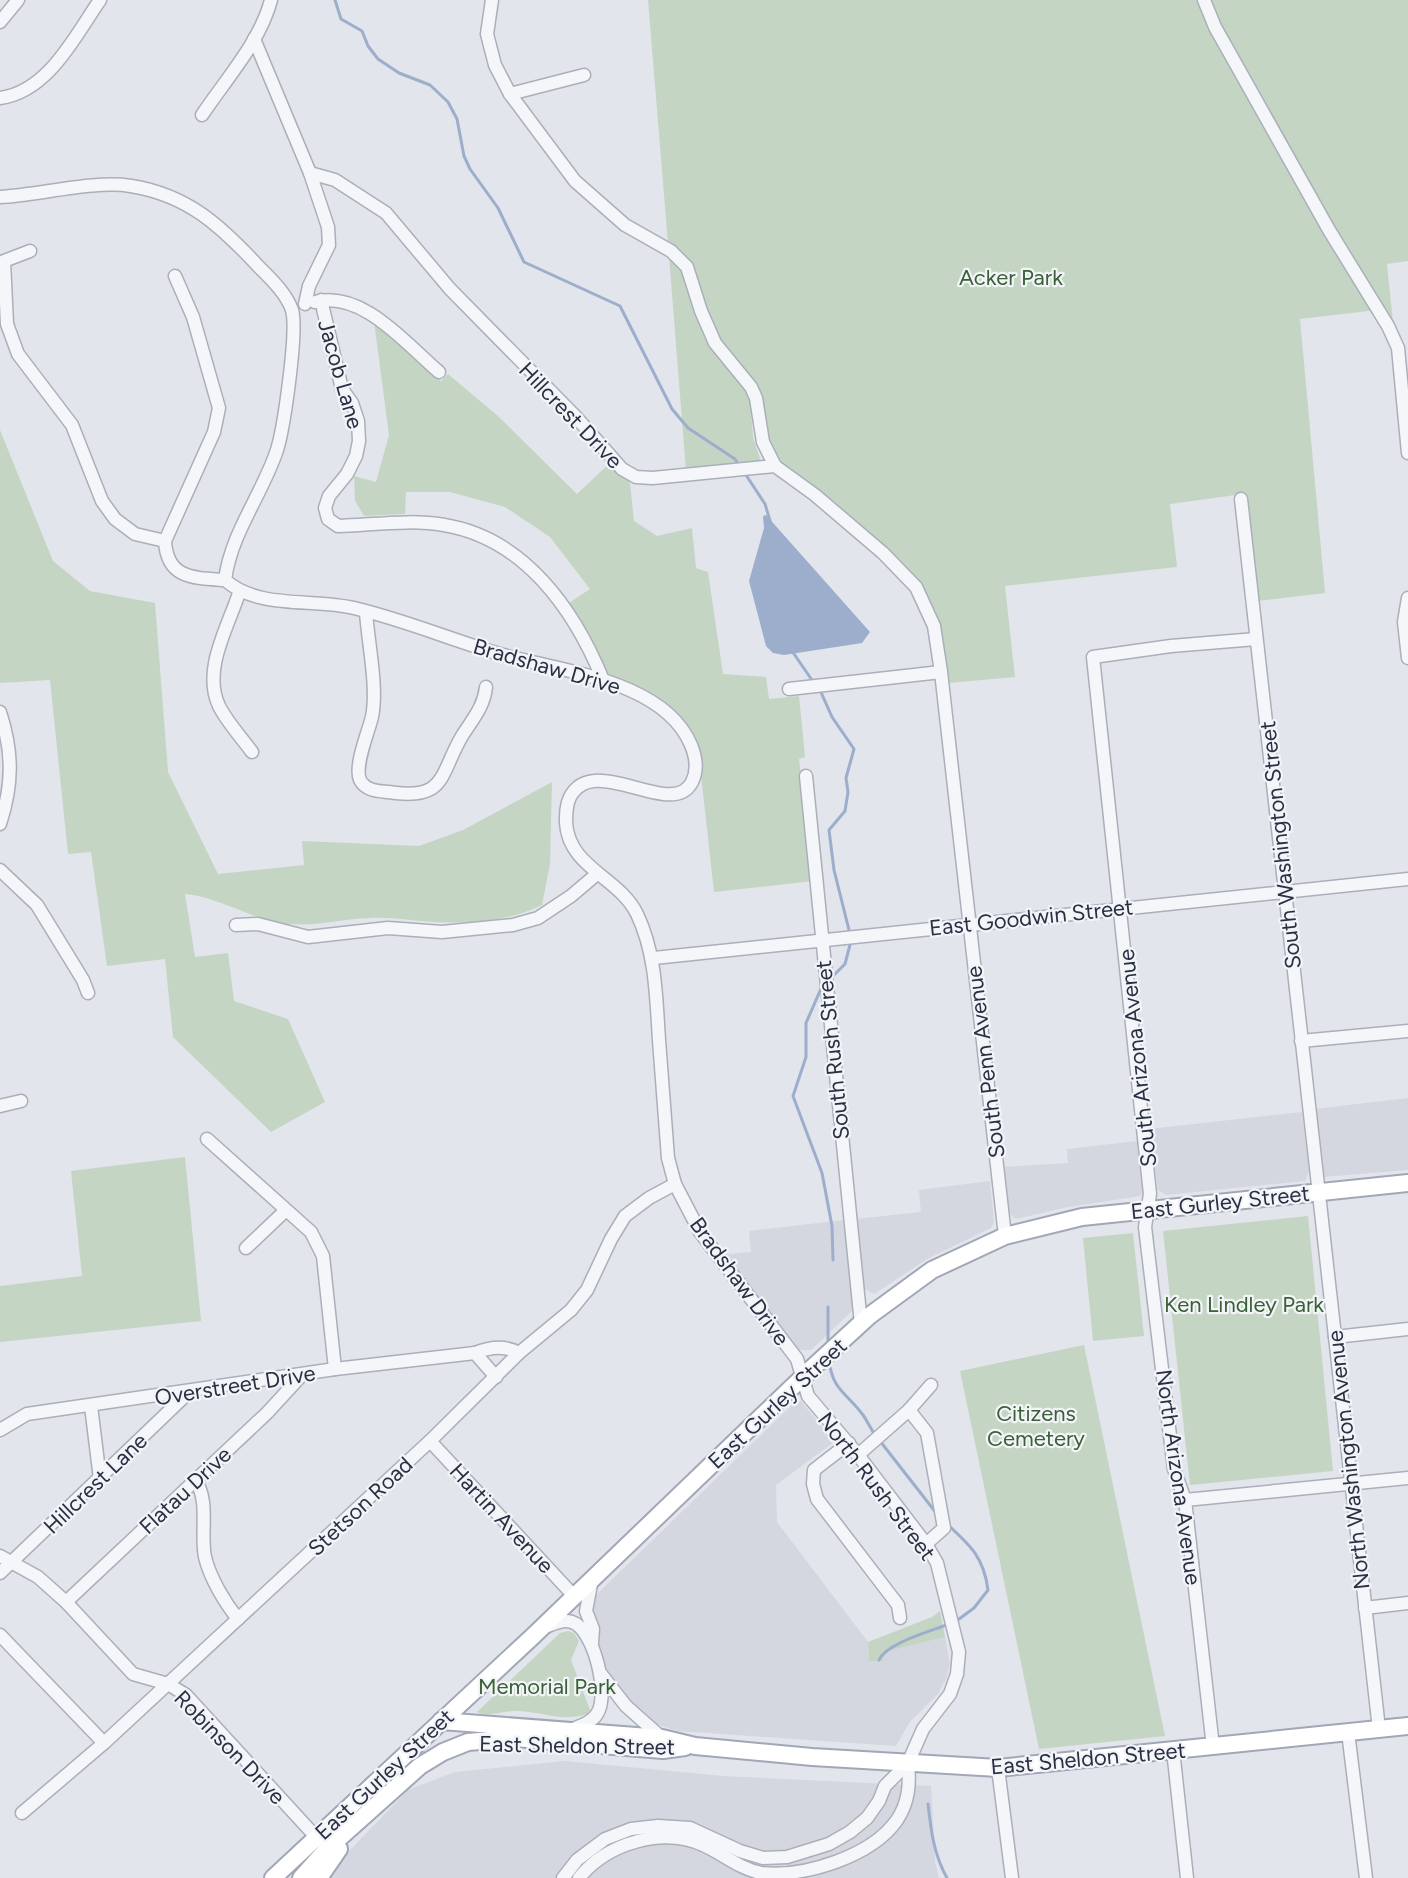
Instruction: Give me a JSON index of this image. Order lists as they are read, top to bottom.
{
  "streets": {
    "main road": ["East Gurley Street", "East Sheldon Street"],
    "street": [
      "Jacob Lane",
      "Hillcrest Drive",
      "Bradshaw Drive",
      "South Washington Street",
      "East Goodwin Street",
      "South Rush Street",
      "South Arizona Avenue",
      "South Penn Avenue",
      "Overstreet Drive",
      "North Washington Avenue",
      "North Arizona Avenue",
      "Hillcrest Lane",
      "North Rush Street",
      "Flatau Drive",
      "Stetson Road",
      "Hartin Avenue",
      "Robinson Drive"
    ]
  },
  "crossings": [
    ["Jacob Lane", "Bradshaw Drive"],
    ["Bradshaw Drive", "East Goodwin Street"],
    ["Bradshaw Drive", "East Gurley Street"],
    ["Bradshaw Drive", "North Rush Street"],
    ["Bradshaw Drive", "Stetson Road"],
    ["South Washington Street", "East Goodwin Street"],
    ["South Washington Street", "South Arizona Avenue"],
    ["South Washington Street", "East Gurley Street"],
    ["South Washington Street", "North Washington Avenue"],
    ["East Goodwin Street", "South Rush Street"],
    ["East Goodwin Street", "South Arizona Avenue"],
    ["East Goodwin Street", "South Penn Avenue"],
    ["South Rush Street", "East Gurley Street"],
    ["South Arizona Avenue", "East Gurley Street"],
    ["South Arizona Avenue", "North Arizona Avenue"],
    ["South Penn Avenue", "East Gurley Street"],
    ["East Gurley Street", "North Washington Avenue"],
    ["East Gurley Street", "North Arizona Avenue"],
    ["East Gurley Street", "North Rush Street"],
    ["East Gurley Street", "Hartin Avenue"],
    ["East Gurley Street", "East Sheldon Street"],
    ["East Gurley Street", "Robinson Drive"],
    ["Overstreet Drive", "Hillcrest Lane"],
    ["Overstreet Drive", "Flatau Drive"],
    ["Overstreet Drive", "Stetson Road"],
    ["North Washington Avenue", "East Sheldon Street"],
    ["North Arizona Avenue", "East Sheldon Street"],
    ["Hillcrest Lane", "Robinson Drive"],
    ["North Rush Street", "East Sheldon Street"],
    ["Flatau Drive", "Robinson Drive"],
    ["Stetson Road", "Hartin Avenue"],
    ["Stetson Road", "Robinson Drive"]
  ],
  "parks": [
    "Acker Park",
    "Ken Lindley Park",
    "Citizens Cemetery",
    "Memorial Park"
  ]
}
